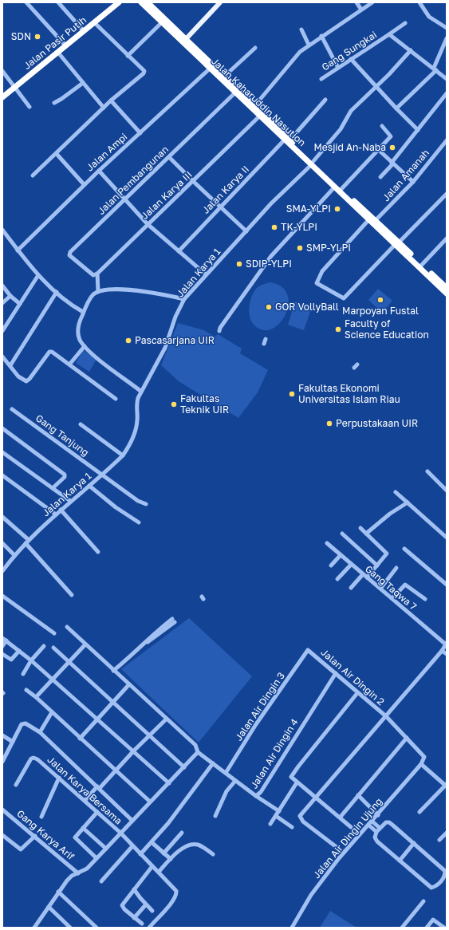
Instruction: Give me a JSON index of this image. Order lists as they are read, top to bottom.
{
  "streets": {
    "highway": ["Jalan Pasir Putih", "Jalan Kaharuddin Nasution"],
    "street": [
      "Gang Sungkai",
      "Jalan Ampi",
      "Jalan Amanah",
      "Jalan Pembangunan",
      "Jalan Karya II",
      "Jalan Karya III",
      "Jalan Karya 1",
      "Gang Tanjung",
      "Gang Taqwa 7",
      "Jalan Air Dingin 2",
      "Jalan Air Dingin 3",
      "Jalan Air Dingin 4",
      "Jalan Karya Bersama",
      "Gang Karya Arif",
      "Jalan Air Dingin Ujung"
    ]
  },
  "crossings": [
    ["Gang Sungkai", "Jalan Karya 1"],
    ["Jalan Kaharuddin Nasution", "Jalan Ampi"],
    ["Jalan Kaharuddin Nasution", "Jalan Amanah"],
    ["Jalan Kaharuddin Nasution", "Jalan Pembangunan"],
    ["Jalan Kaharuddin Nasution", "Jalan Karya II"],
    ["Jalan Kaharuddin Nasution", "Jalan Karya III"],
    ["Jalan Kaharuddin Nasution", "Jalan Karya 1"],
    ["Jalan Pembangunan", "Jalan Karya III"],
    ["Jalan Karya 1", "Gang Tanjung"],
    ["Jalan Air Dingin 2", "Jalan Air Dingin 3"],
    ["Jalan Air Dingin 2", "Jalan Air Dingin 4"],
    ["Jalan Air Dingin 2", "Jalan Air Dingin Ujung"],
    ["Jalan Air Dingin 3", "Jalan Air Dingin 4"],
    ["Jalan Air Dingin 4", "Jalan Karya Bersama"],
    ["Jalan Karya Bersama", "Gang Karya Arif"]
  ],
  "places": [
    "SDN",
    "Mesjid An-Naba",
    "SMA-YLPI",
    "TK-YLPI",
    "SMP-YLPI",
    "SDIP-YLPI",
    "Marpoyan Fustal",
    "GOR VollyBall",
    "Faculty of Science Education",
    "Pascasarjana UIR",
    "Fakultas Ekonomi Universitas Islam Riau",
    "Fakultas Teknik UIR",
    "Perpustakaan UIR"
  ]
}
